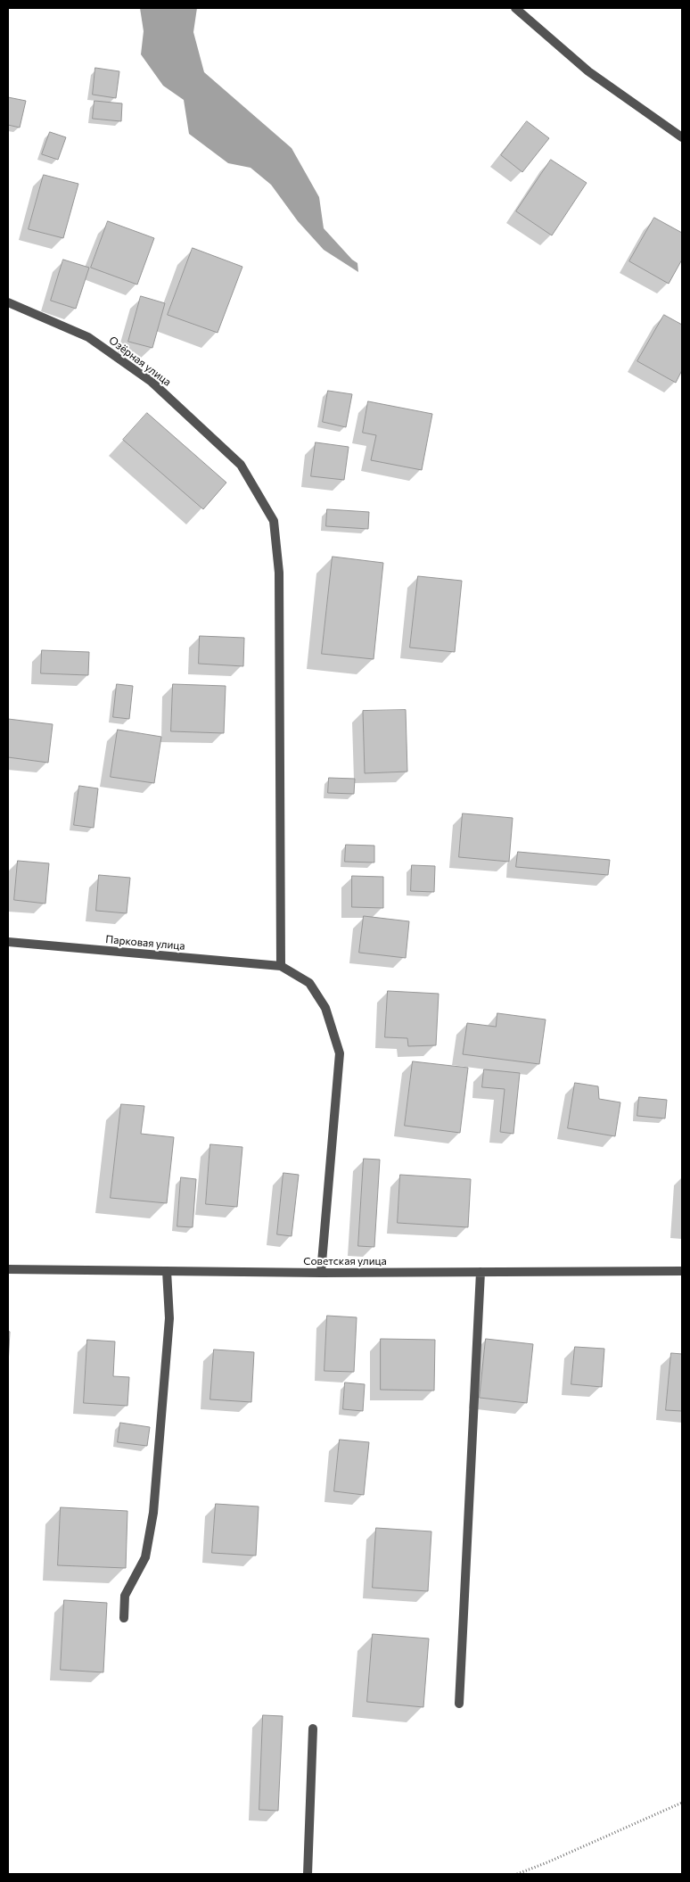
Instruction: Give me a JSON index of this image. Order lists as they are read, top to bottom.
{
  "streets": {
    "street": ["Озёрная улица", "Парковая улица", "Советская улица"]
  },
  "crossings": [
    ["Озёрная улица", "Парковая улица"]
  ]
}
